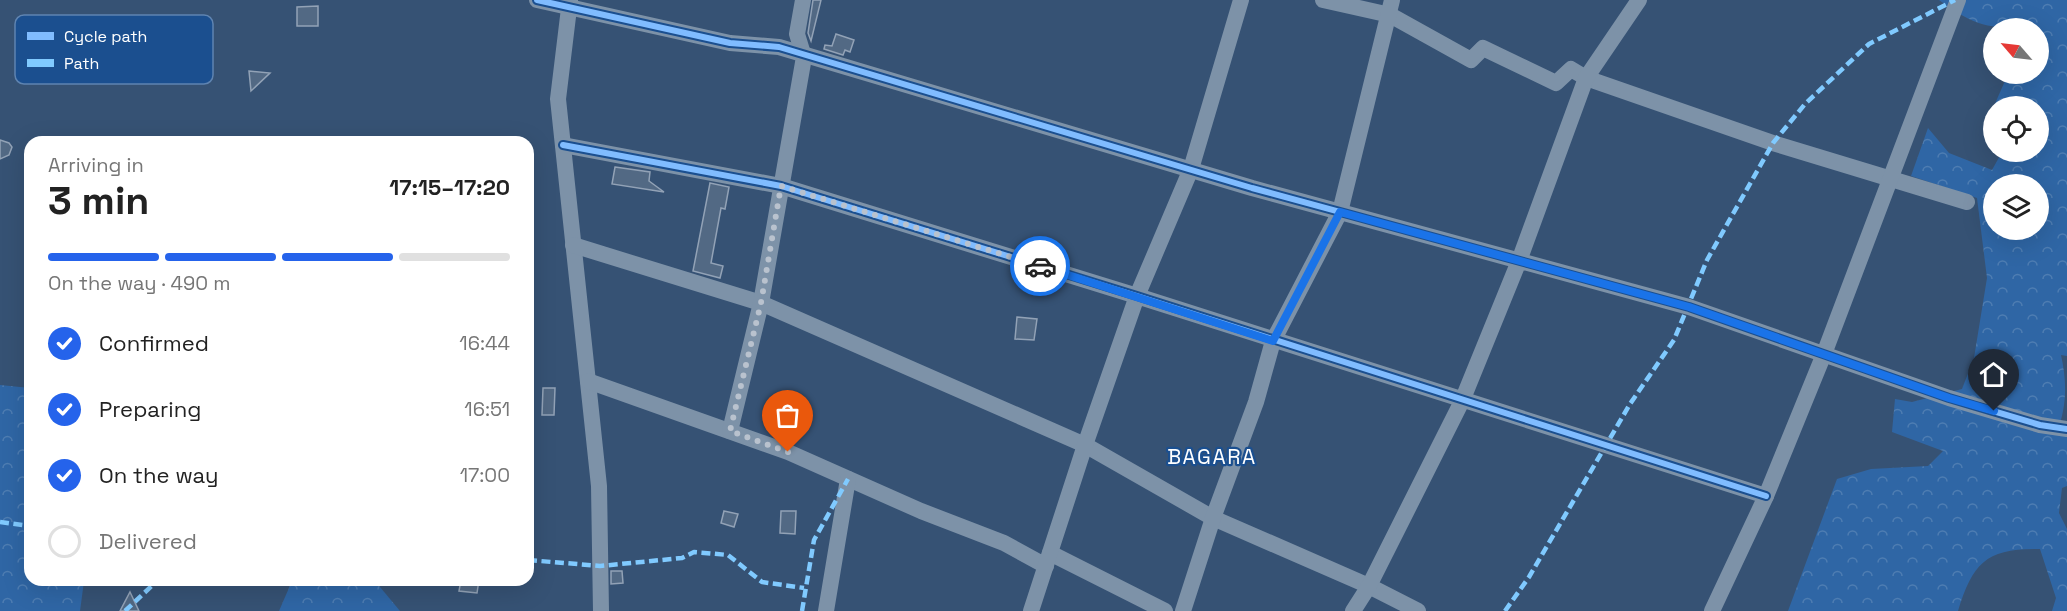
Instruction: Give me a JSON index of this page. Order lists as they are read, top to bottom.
{
  "districts": ["BAGARA"],
  "legend": ["Cycle path", "Path"],
  "north": "top left",
  "page": {
    "heading": ["3 min", "Arriving in", "17:15–17:20"],
    "bar": "On the way · 490 m",
    "list": [
      ["Confirmed", "16:44"],
      ["Preparing", "16:51"],
      ["On the way", "17:00"],
      "Delivered"
    ]
  }
}
